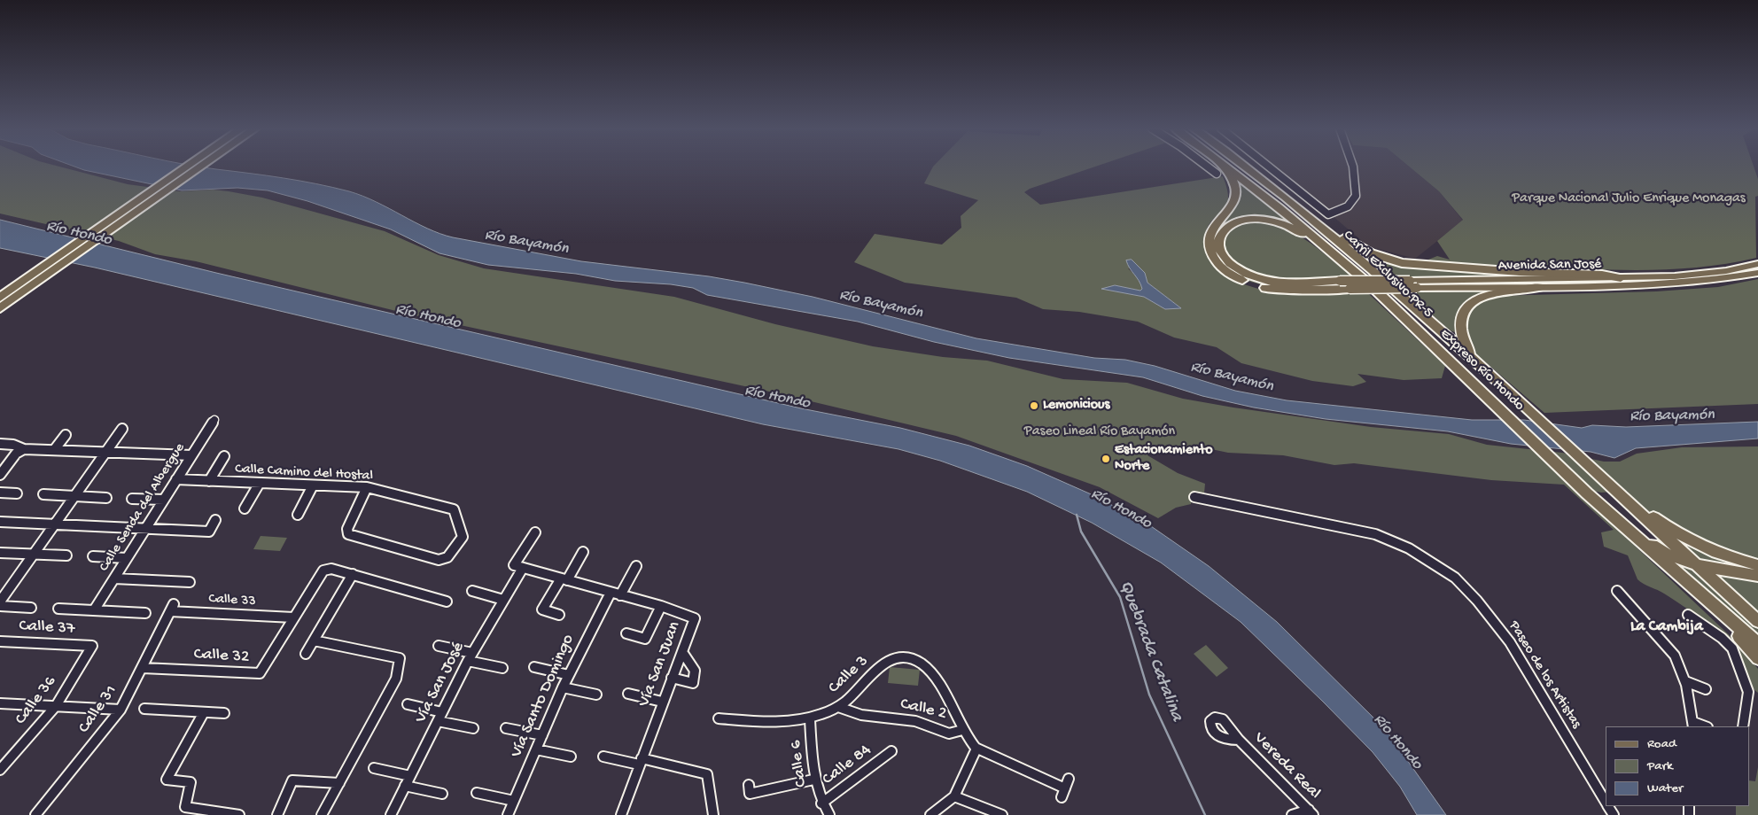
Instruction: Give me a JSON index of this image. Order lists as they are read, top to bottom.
{
  "streets": {
    "highway": ["Carril Exclusivo PR-5", "Expreso Río Hondo"],
    "main road": ["Avenida San José"],
    "street": [
      "Calle Camino del Hostal",
      "Calle Senda del Albergue",
      "Calle 33",
      "Calle 37",
      "Calle 32",
      "Vía San Juan",
      "Calle 3",
      "Paseo de los Artistas",
      "Vía San José",
      "Vía Santo Domingo",
      "Calle 36",
      "Calle 31",
      "Calle 2",
      "Calle 6",
      "Calle 84",
      "Vereda Real"
    ]
  },
  "crossings": [
    ["Carril Exclusivo PR-5", "Expreso Río Hondo"],
    ["Calle Camino del Hostal", "Calle Senda del Albergue"],
    ["Calle 33", "Calle 32"],
    ["Calle 33", "Calle 31"],
    ["Calle 37", "Calle 36"],
    ["Calle 32", "Calle 31"],
    ["Vía San Juan", "Vía San José"],
    ["Vía San Juan", "Vía Santo Domingo"],
    ["Calle 3", "Calle 2"],
    ["Calle 3", "Calle 6"],
    ["Calle 6", "Calle 84"]
  ],
  "districts": ["La Cambija"],
  "water": ["Río Hondo", "Río Bayamón", "Quebrada Catalina"],
  "parks": ["Parque Nacional Julio Enrique Monagas", "Paseo Lineal Río Bayamón"],
  "places": ["Lemonicious", "Estacionamiento Norte"],
  "legend": ["Road", "Park", "Water"]
}
